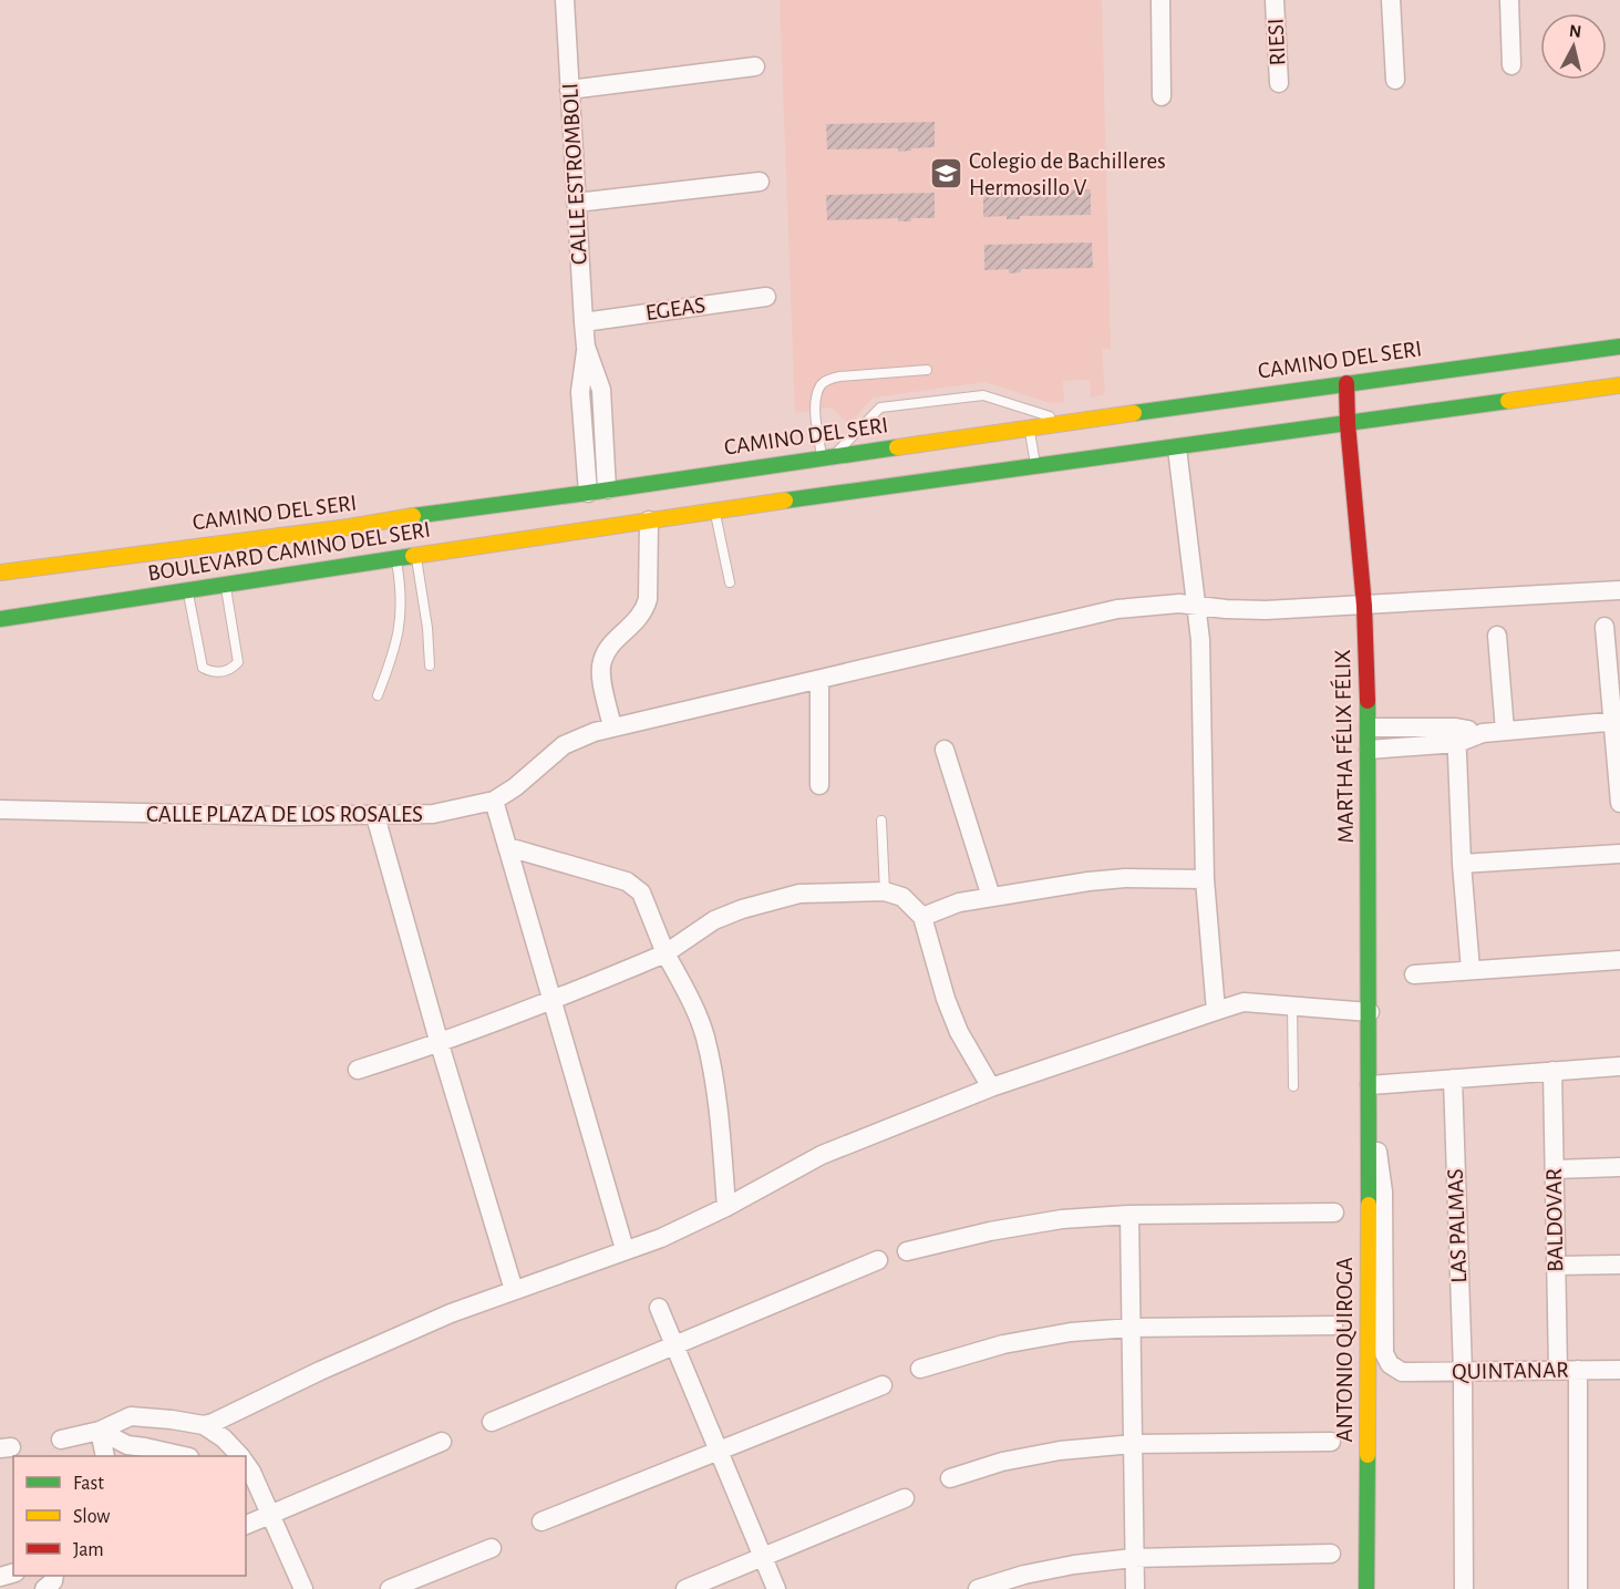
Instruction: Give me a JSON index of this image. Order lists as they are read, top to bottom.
{
  "streets": {
    "main road": [
      "CAMINO DEL SERI",
      "BOULEVARD CAMINO DEL SERI",
      "MARTHA FÉLIX FÉLIX",
      "ANTONIO QUIROGA"
    ],
    "street": [
      "RIESI",
      "CALLE ESTROMBOLI",
      "EGEAS",
      "CALLE PLAZA DE LOS ROSALES",
      "BALDOVAR",
      "LAS PALMAS",
      "QUINTANAR"
    ]
  },
  "crossings": [
    ["CALLE ESTROMBOLI", "EGEAS"],
    ["CAMINO DEL SERI", "MARTHA FÉLIX FÉLIX"],
    ["MARTHA FÉLIX FÉLIX", "CALLE PLAZA DE LOS ROSALES"],
    ["MARTHA FÉLIX FÉLIX", "ANTONIO QUIROGA"],
    ["MARTHA FÉLIX FÉLIX", "QUINTANAR"],
    ["BALDOVAR", "QUINTANAR"],
    ["LAS PALMAS", "QUINTANAR"],
    ["ANTONIO QUIROGA", "QUINTANAR"]
  ],
  "places": {
    "school or university": ["Colegio de Bachilleres Hermosillo V"]
  },
  "legend": ["Fast", "Slow", "Jam"],
  "north": "top"
}
